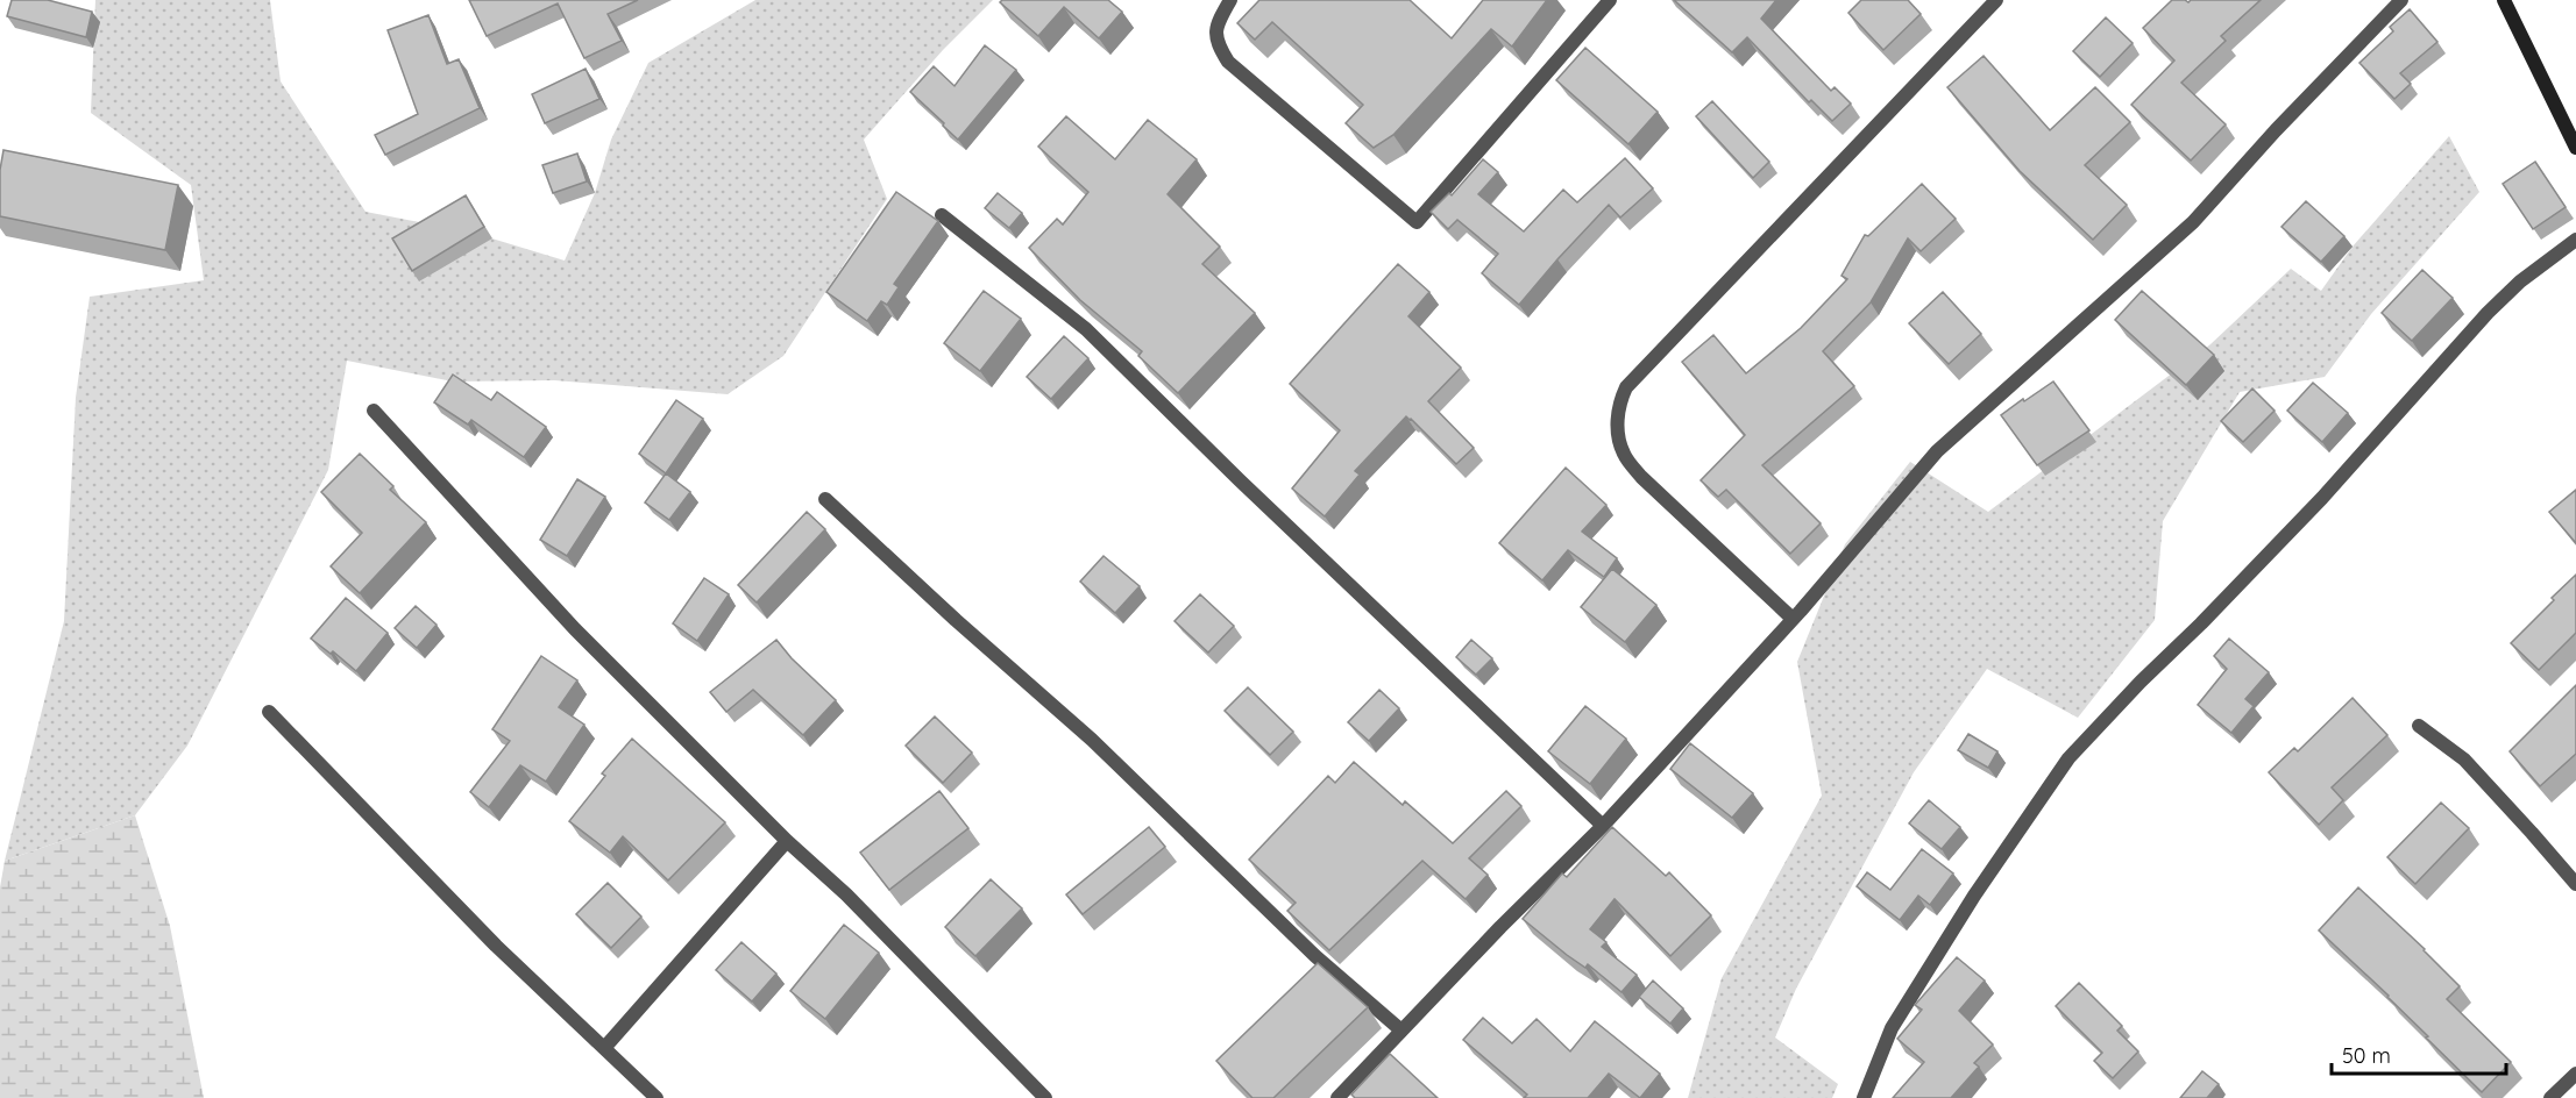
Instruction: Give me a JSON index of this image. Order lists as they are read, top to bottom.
{
  "scale_bar": "50 m"
}
